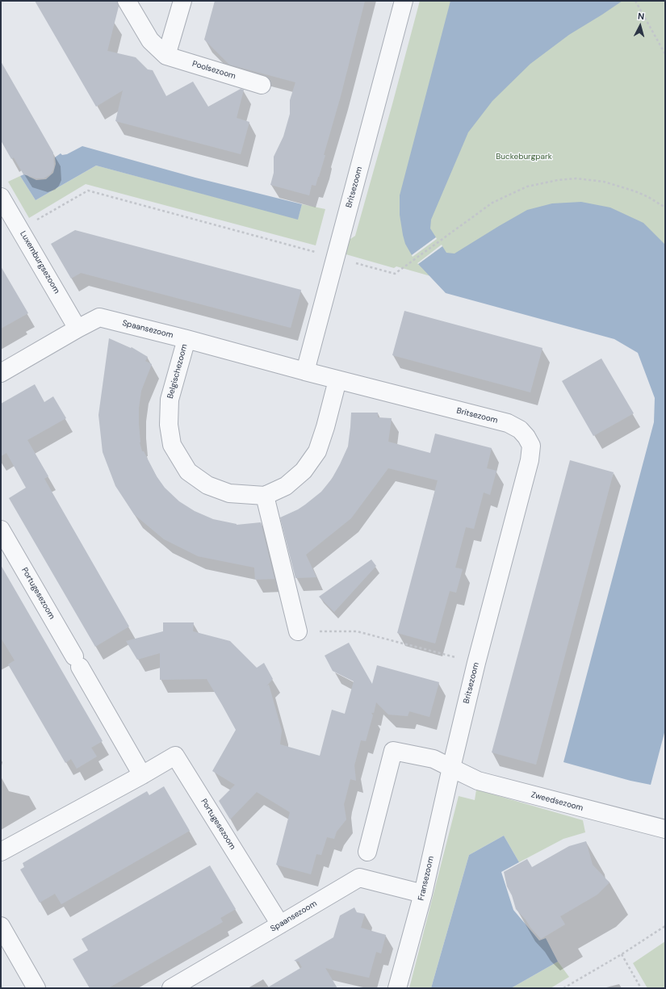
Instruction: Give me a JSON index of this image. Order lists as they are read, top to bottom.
{
  "streets": {
    "street": [
      "Poolsezoom",
      "Britsezoom",
      "Luxemburgsezoom",
      "Spaansezoom",
      "Belgischezoom",
      "Portugesezoom",
      "Zweedsezoom",
      "Fransezoom"
    ]
  },
  "crossings": [
    ["Britsezoom", "Spaansezoom"],
    ["Britsezoom", "Belgischezoom"],
    ["Britsezoom", "Zweedsezoom"],
    ["Britsezoom", "Fransezoom"],
    ["Luxemburgsezoom", "Spaansezoom"],
    ["Spaansezoom", "Belgischezoom"],
    ["Spaansezoom", "Portugesezoom"],
    ["Spaansezoom", "Fransezoom"],
    ["Zweedsezoom", "Fransezoom"]
  ],
  "parks": ["Buckeburgpark"],
  "north": "top"
}
